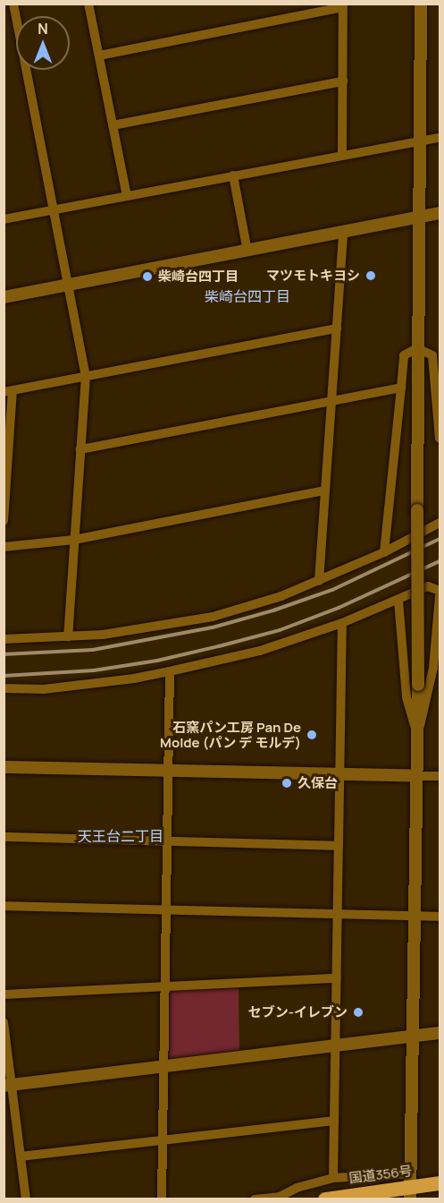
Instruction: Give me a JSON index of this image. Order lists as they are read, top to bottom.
{
  "streets": {
    "highway": ["国道356号"]
  },
  "districts": ["柴崎台四丁目", "天王台二丁目"],
  "places": [
    "マツモトキヨシ",
    "柴崎台四丁目",
    "石窯パン工房 Pan De Molde (パン デ モルデ)",
    "久保台",
    "セブン-イレブン"
  ],
  "north": "top"
}
